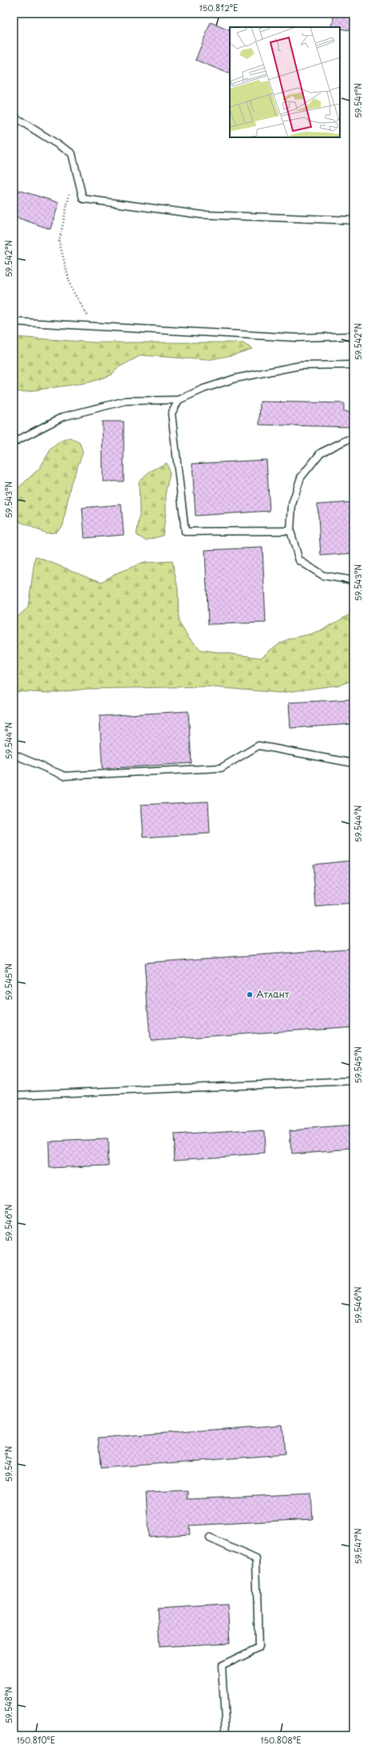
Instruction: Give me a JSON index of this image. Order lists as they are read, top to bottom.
{
  "places": ["Атлант"],
  "coordinates": [
    "150.812°E",
    "59.541°N",
    "59.542°N",
    "59.543°N",
    "59.544°N",
    "59.545°N",
    "59.546°N",
    "59.547°N",
    "59.548°N",
    "150.810°E",
    "150.808°E"
  ]
}
